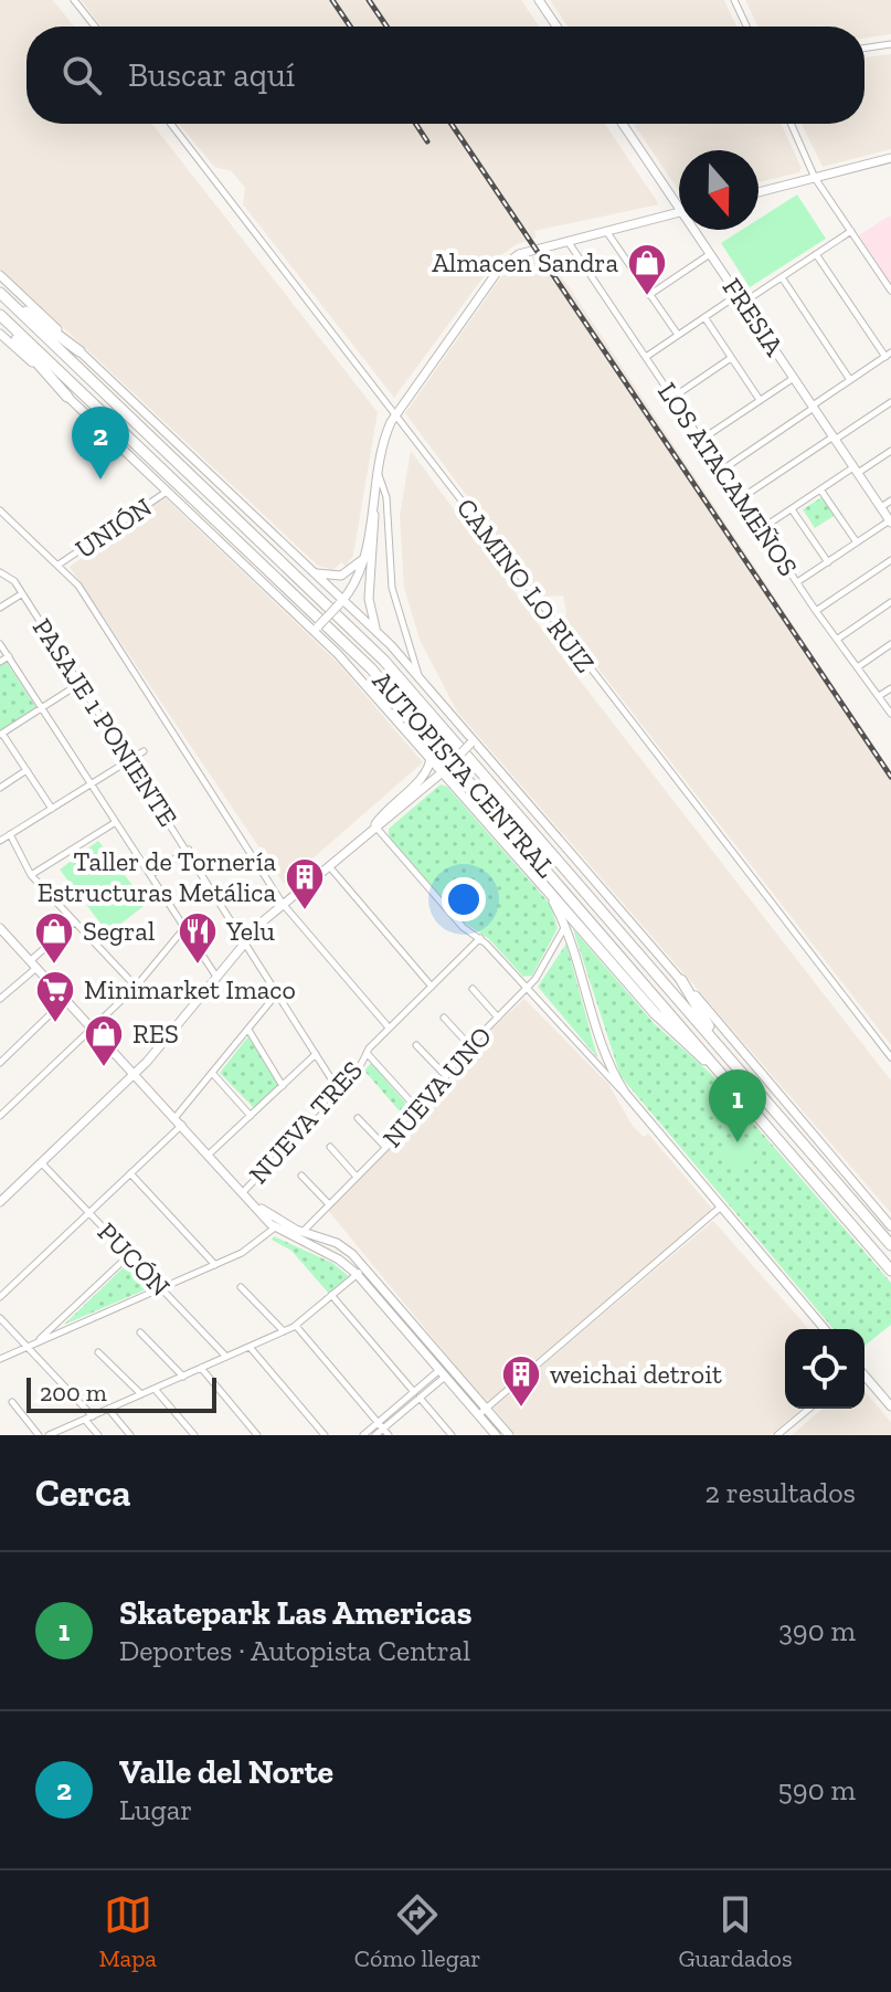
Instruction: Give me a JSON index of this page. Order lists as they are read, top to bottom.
{
  "streets": {
    "highway": ["AUTOPISTA CENTRAL"],
    "main road": ["FRESIA"],
    "street": [
      "LOS ATACAMEÑOS",
      "UNIÓN",
      "CAMINO LO RUIZ",
      "PASAJE 1 PONIENTE",
      "NUEVA UNO",
      "NUEVA TRES",
      "PUCÓN"
    ]
  },
  "crossings": [
    ["PASAJE 1 PONIENTE", "NUEVA TRES"]
  ],
  "places": {
    "shop": ["Almacen Sandra", "Segral", "RES"],
    "building": ["Taller de Tornería Estructuras Metálica", "weichai detroit"],
    "restaurant": ["Yelu"],
    "supermarket": ["Minimarket Imaco"]
  },
  "scale_bar": "200 m",
  "north": "bottom",
  "page": {
    "search": "Buscar aquí",
    "pins": ["2", "1"],
    "scale": "200 m",
    "heading": ["Cerca", "2 resultados"],
    "list": [
      {
        "mark": "1",
        "name": "Skatepark Las Americas",
        "note": "Deportes · Autopista Central",
        "value": "390 m"
      },
      {
        "mark": "2",
        "name": "Valle del Norte",
        "note": "Lugar",
        "value": "590 m"
      }
    ],
    "nav": ["Mapa", "Cómo llegar", "Guardados"]
  }
}
